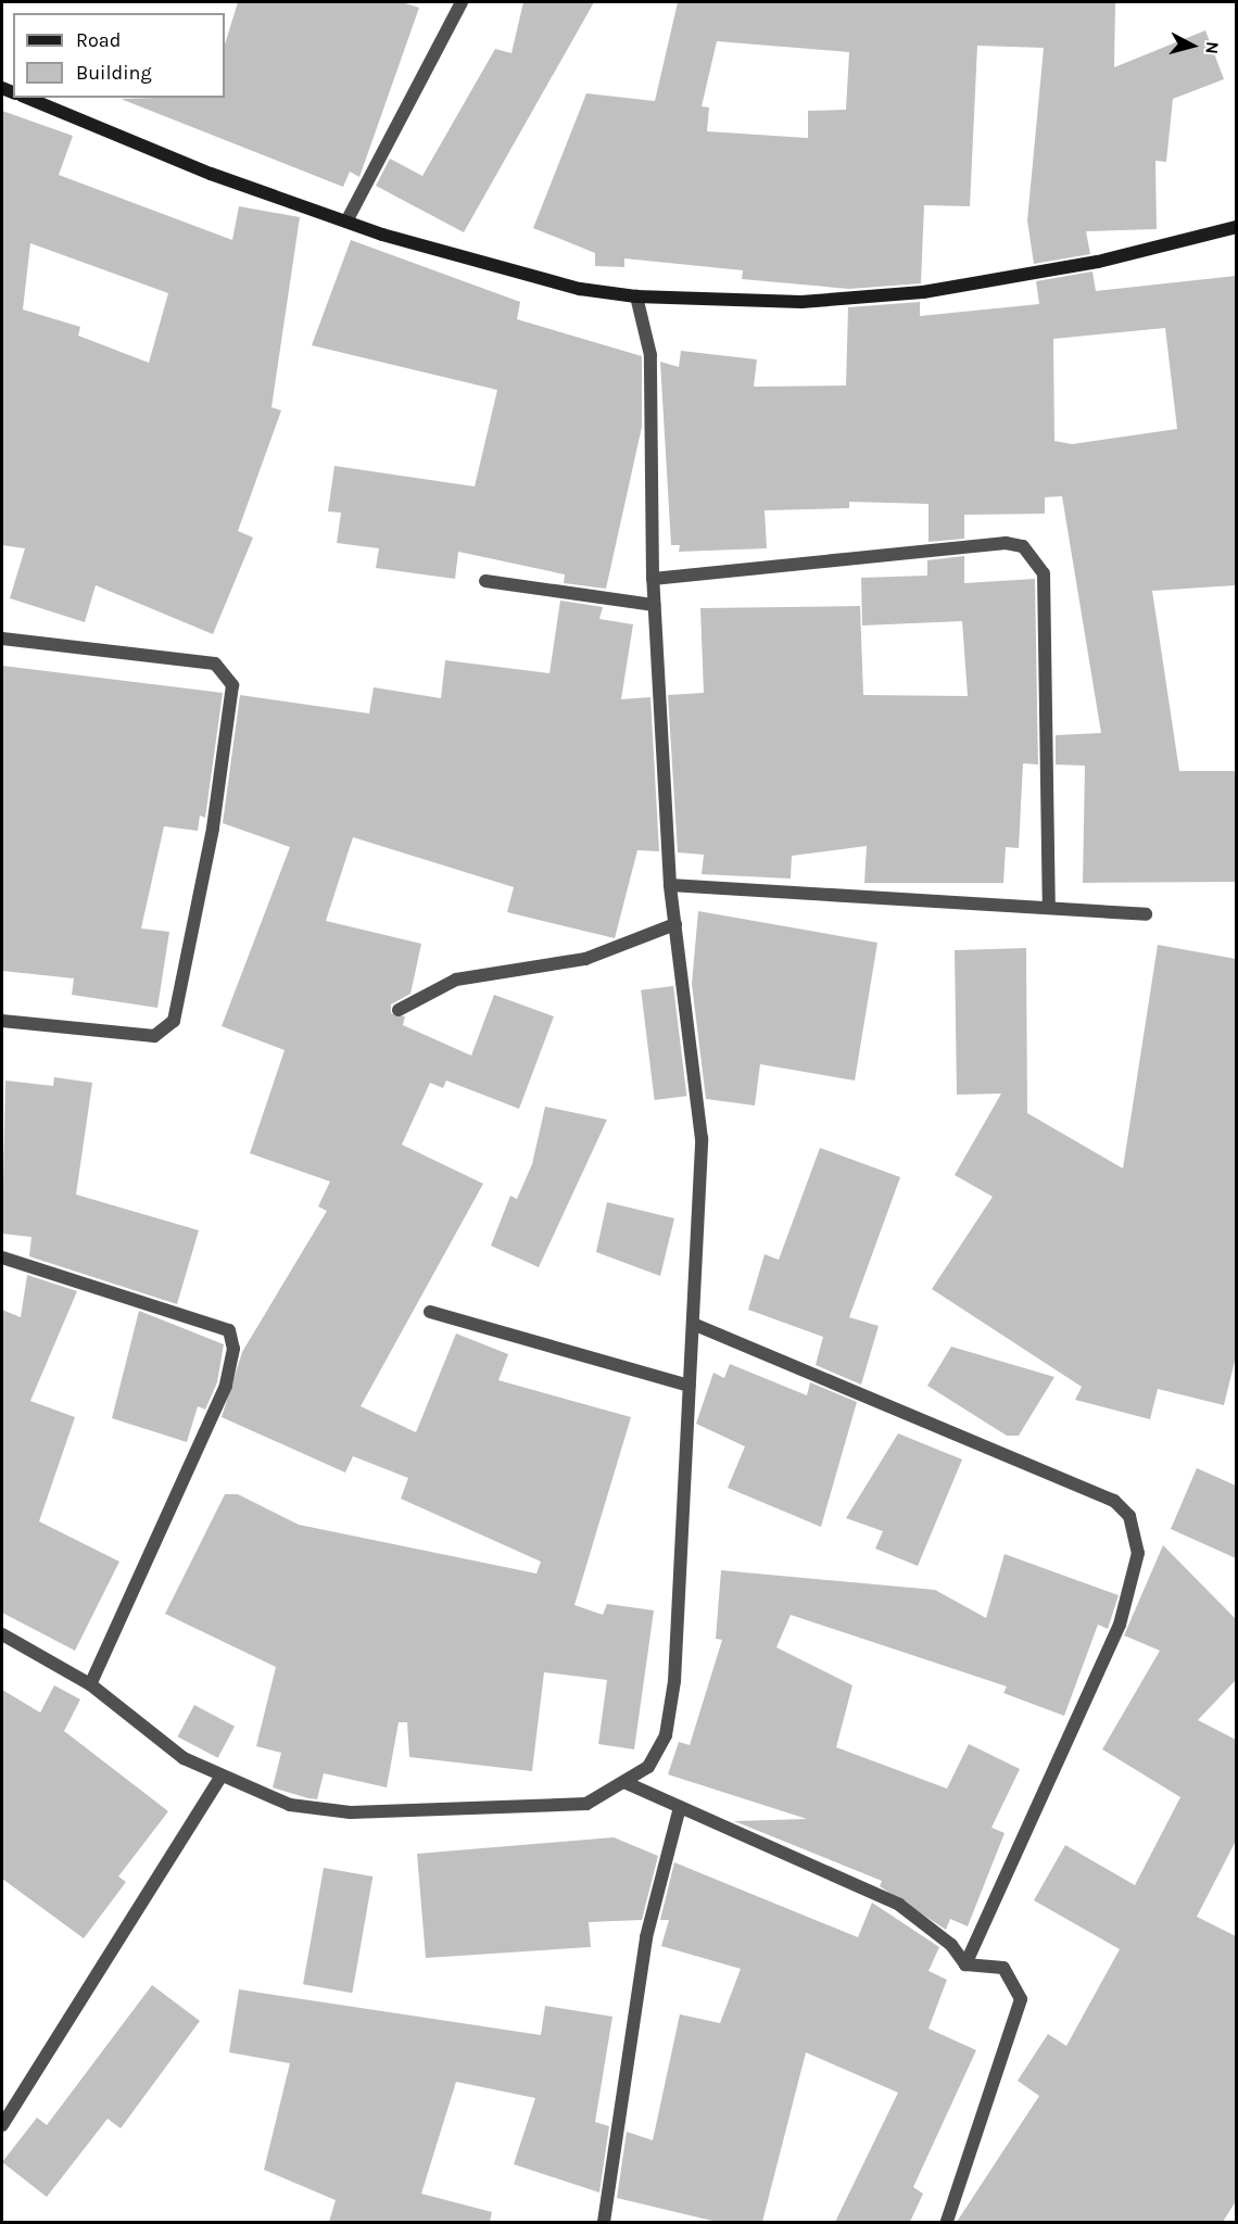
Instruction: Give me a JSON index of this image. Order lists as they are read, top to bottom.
{
  "legend": ["Road", "Building"],
  "north": "right"
}
